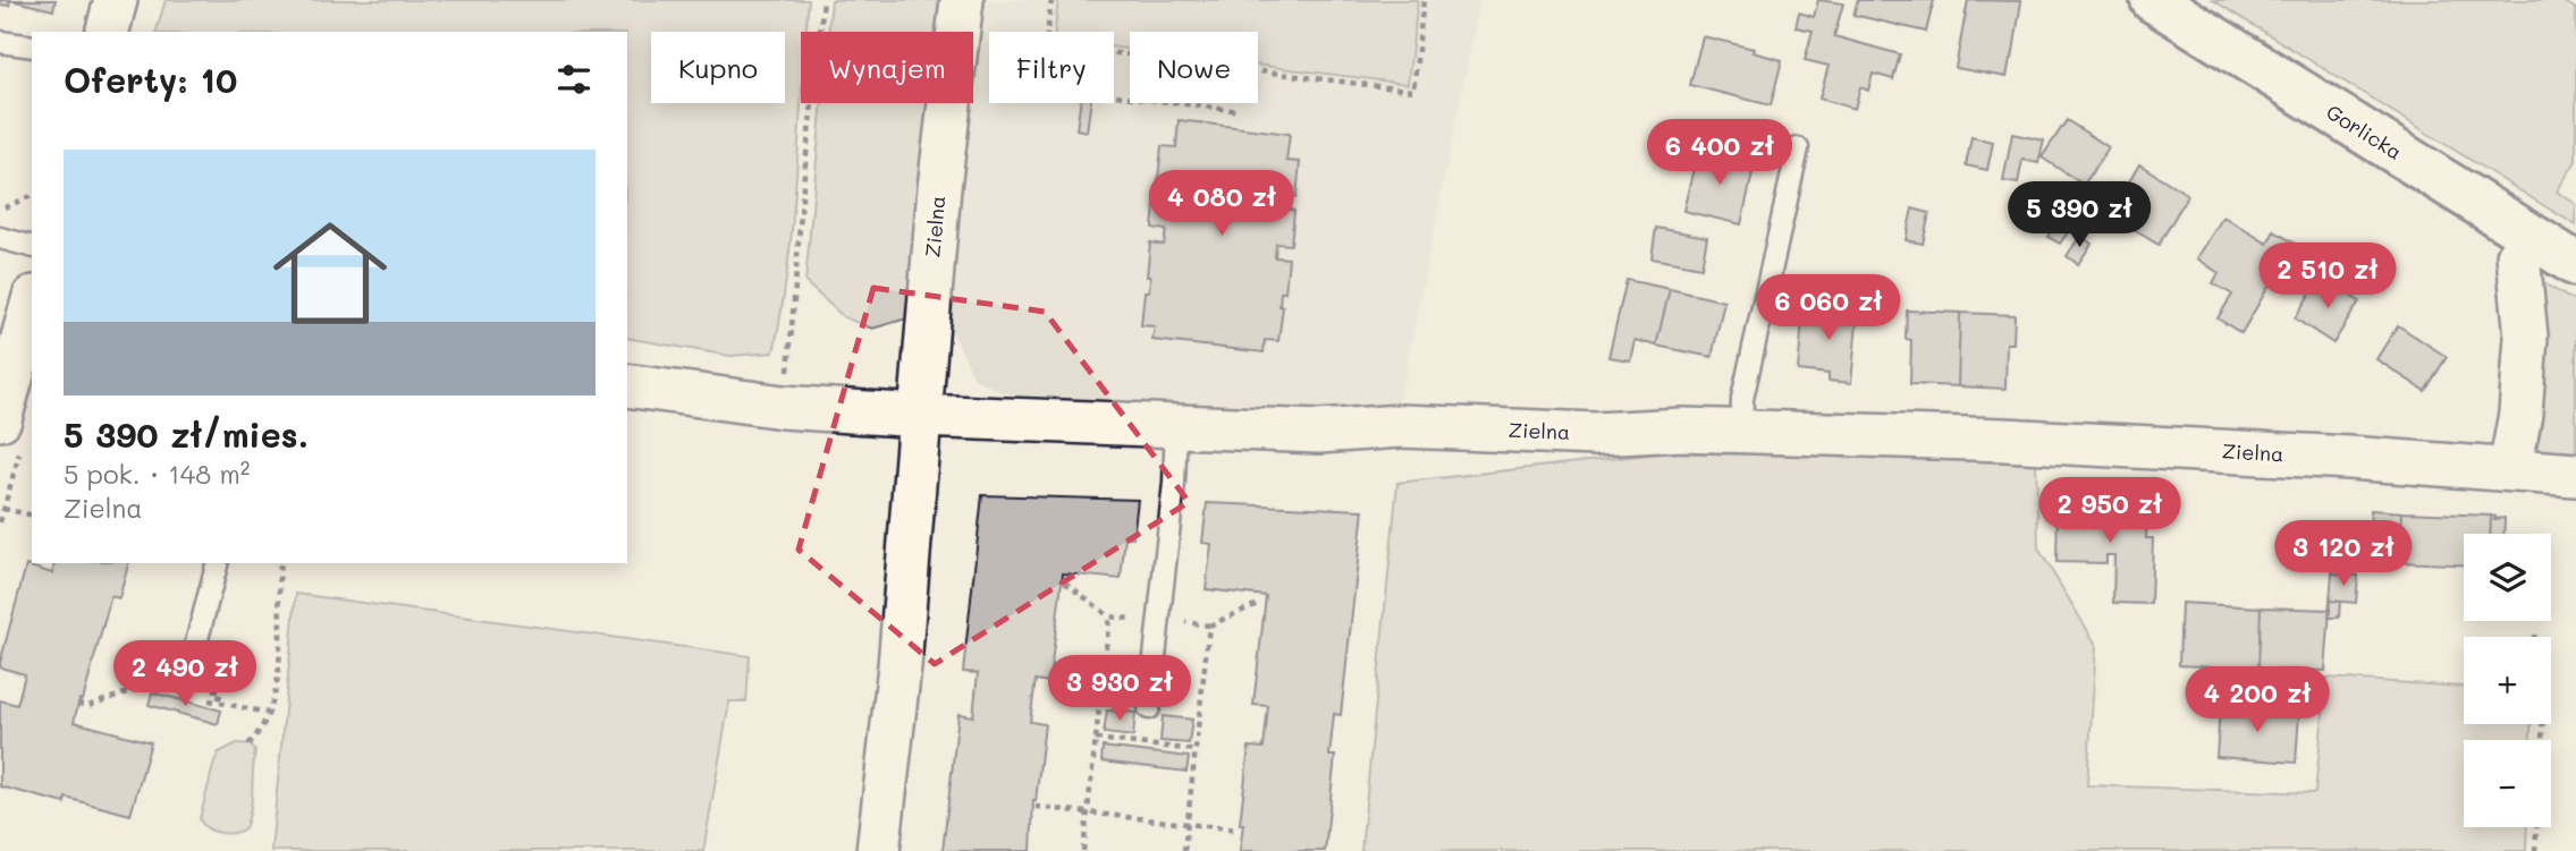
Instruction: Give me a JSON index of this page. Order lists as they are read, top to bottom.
{
  "streets": {
    "street": ["Gorlicka", "Zielna"]
  },
  "page": {
    "chip": [
      "Kupno",
      "Wynajem",
      "Filtry",
      "Nowe"
    ],
    "heading": "Oferty: 10",
    "price": [
      "6 400 zł",
      "4 080 zł",
      "5 390 zł",
      "2 510 zł",
      "6 060 zł",
      "2 950 zł",
      "3 120 zł",
      "2 490 zł",
      "3 930 zł",
      "4 200 zł"
    ],
    "list": [
      {
        "name": "5 390 zł/mies.",
        "note": "5 pok. · 148 m² · Zielna"
      }
    ],
    "map_buttons": ["+", "−"]
  }
}
